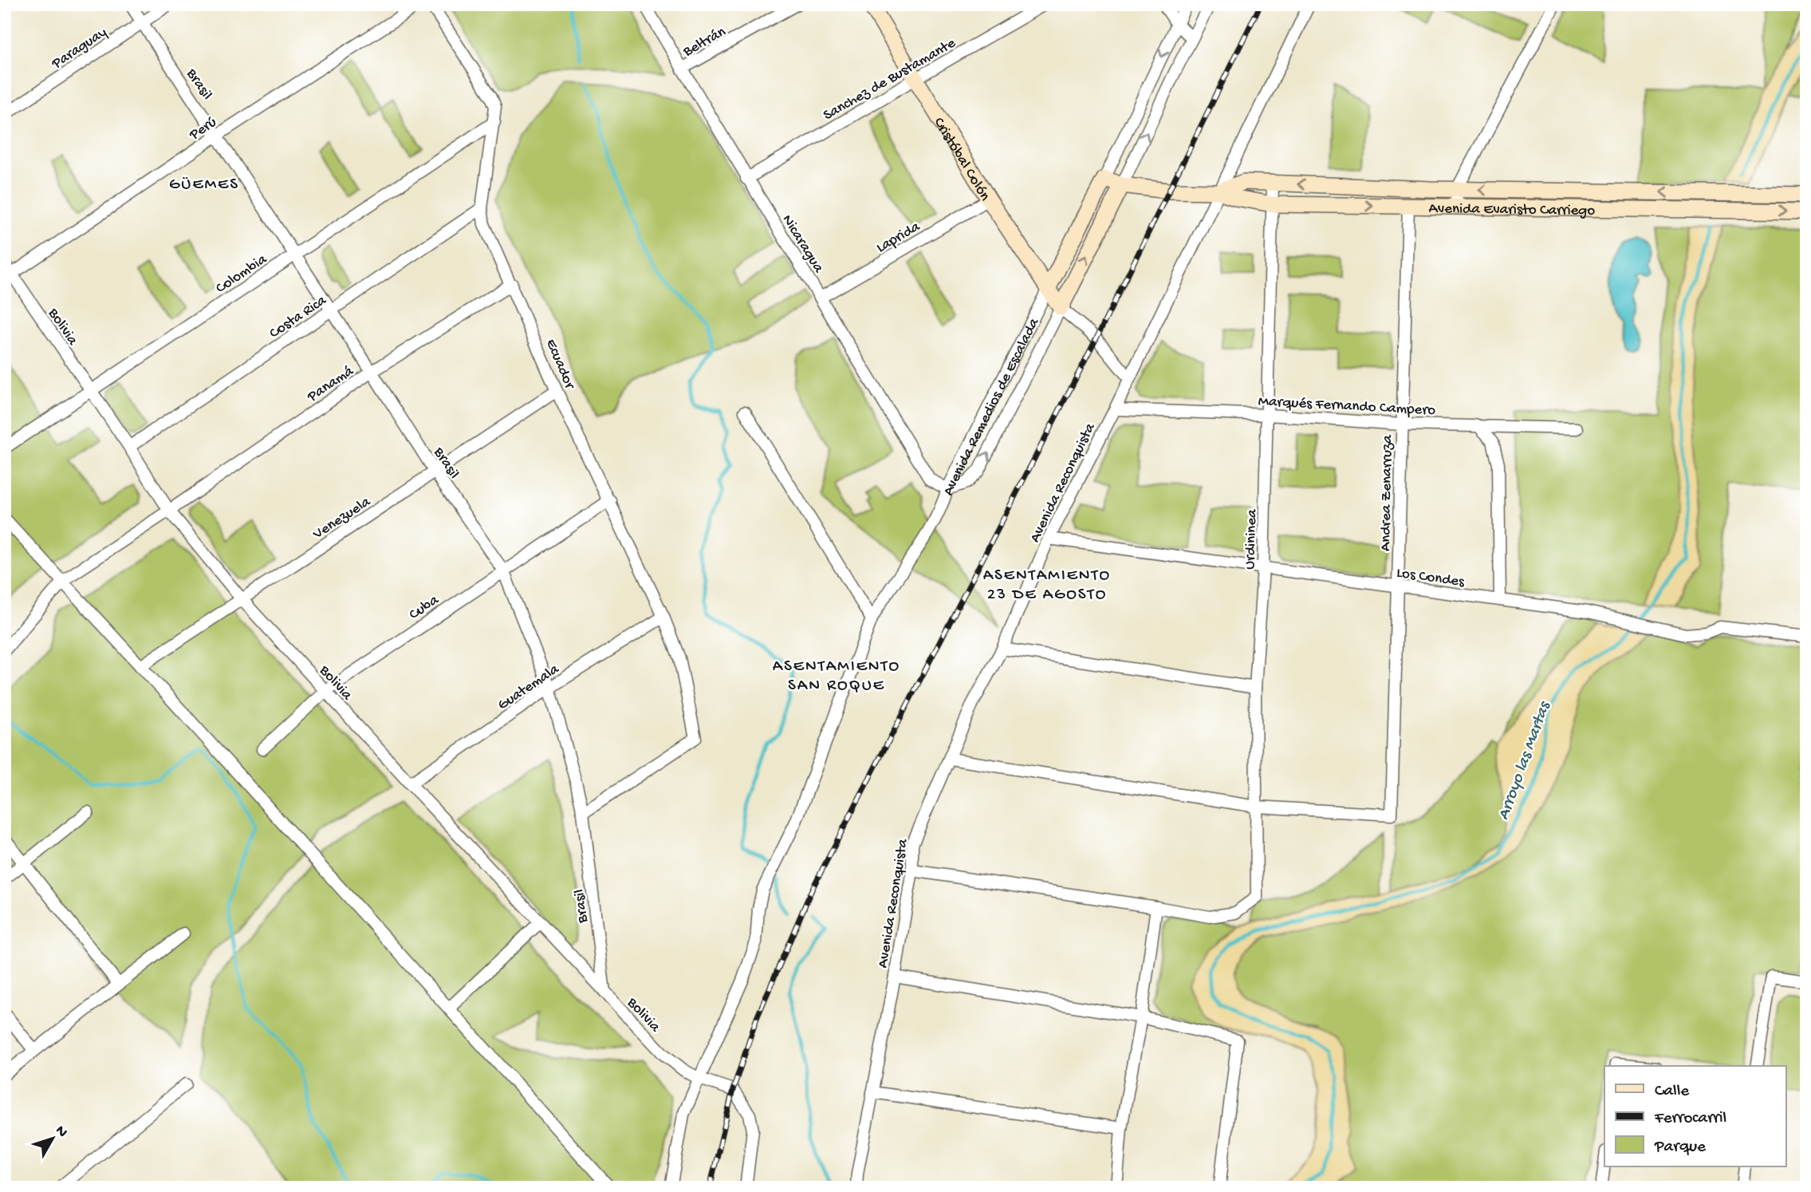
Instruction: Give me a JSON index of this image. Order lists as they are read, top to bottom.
{
  "streets": {
    "street": [
      "Beltrán",
      "Paraguay",
      "Sanchez de Bustamante",
      "Brasil",
      "Perú",
      "Cristóbal Colón",
      "Avenida Evaristo Carriego",
      "Laprida",
      "Nicaragua",
      "Colombia",
      "Costa Rica",
      "Bolivia",
      "Ecuador",
      "Panamá",
      "Avenida Remedios de Escalada",
      "Marqués Fernando Campero",
      "Avenida Reconquista",
      "Andrea Zenarruza",
      "Venezuela",
      "Urdininea",
      "Los Condes",
      "Cuba",
      "Guatemala"
    ]
  },
  "crossings": [
    ["Beltrán", "Nicaragua"],
    ["Paraguay", "Brasil"],
    ["Sanchez de Bustamante", "Cristóbal Colón"],
    ["Sanchez de Bustamante", "Nicaragua"],
    ["Brasil", "Perú"],
    ["Brasil", "Colombia"],
    ["Brasil", "Costa Rica"],
    ["Brasil", "Bolivia"],
    ["Brasil", "Ecuador"],
    ["Brasil", "Panamá"],
    ["Brasil", "Venezuela"],
    ["Brasil", "Cuba"],
    ["Brasil", "Guatemala"],
    ["Perú", "Bolivia"],
    ["Cristóbal Colón", "Laprida"],
    ["Cristóbal Colón", "Avenida Remedios de Escalada"],
    ["Avenida Evaristo Carriego", "Avenida Remedios de Escalada"],
    ["Avenida Evaristo Carriego", "Avenida Reconquista"],
    ["Avenida Evaristo Carriego", "Andrea Zenarruza"],
    ["Avenida Evaristo Carriego", "Urdininea"],
    ["Laprida", "Nicaragua"],
    ["Nicaragua", "Avenida Remedios de Escalada"],
    ["Colombia", "Bolivia"],
    ["Colombia", "Ecuador"],
    ["Costa Rica", "Bolivia"],
    ["Costa Rica", "Ecuador"],
    ["Bolivia", "Panamá"],
    ["Bolivia", "Venezuela"],
    ["Bolivia", "Cuba"],
    ["Bolivia", "Guatemala"],
    ["Ecuador", "Panamá"],
    ["Ecuador", "Venezuela"],
    ["Ecuador", "Cuba"],
    ["Ecuador", "Guatemala"],
    ["Marqués Fernando Campero", "Avenida Reconquista"],
    ["Marqués Fernando Campero", "Andrea Zenarruza"],
    ["Marqués Fernando Campero", "Urdininea"],
    ["Avenida Reconquista", "Los Condes"],
    ["Andrea Zenarruza", "Urdininea"],
    ["Andrea Zenarruza", "Los Condes"],
    ["Urdininea", "Los Condes"]
  ],
  "districts": ["GÜEMES", "ASENTAMIENTO 23 DE AGOSTO", "ASENTAMIENTO SAN ROQUE"],
  "water": ["Arroyo las Martas"],
  "legend": ["Calle", "Ferrocarril", "Parque"],
  "north": "top right"
}
